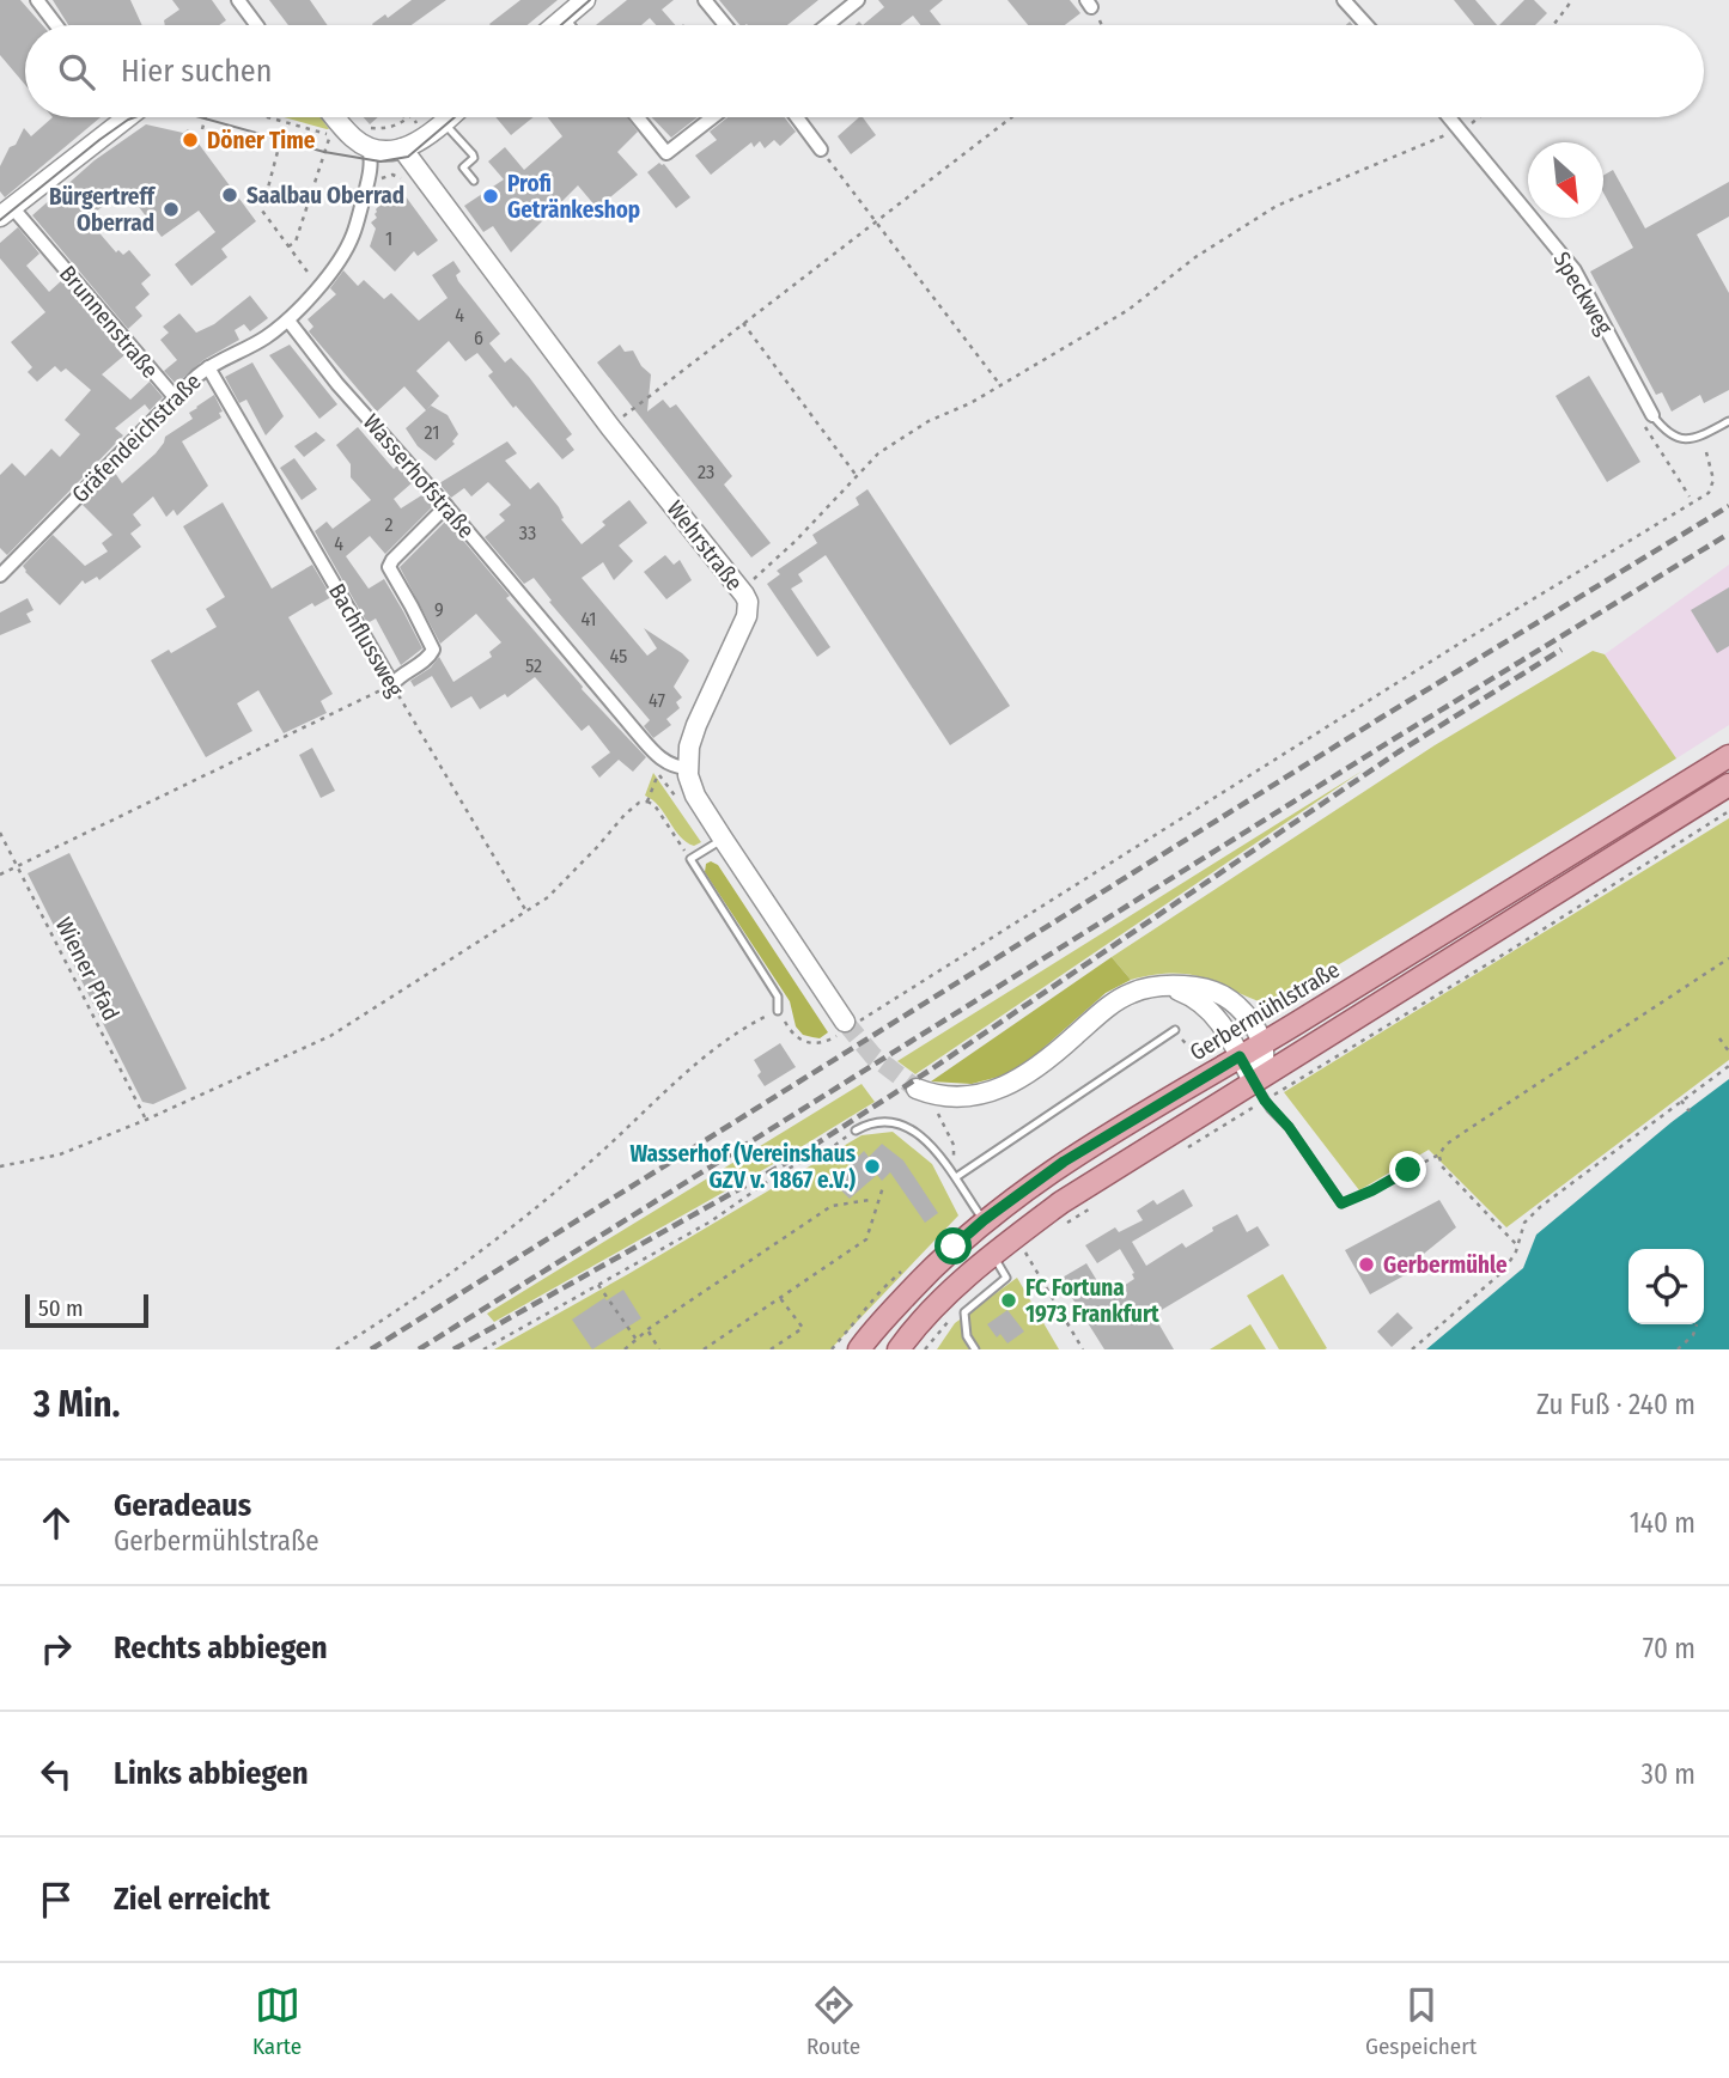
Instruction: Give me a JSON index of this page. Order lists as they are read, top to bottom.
{
  "streets": {
    "main road": ["Gerbermühlstraße"],
    "street": [
      "Speckweg",
      "Brunnenstraße",
      "Gräfendeichstraße",
      "Wasserhofstraße",
      "Wehrstraße",
      "Bachflussweg"
    ],
    "path": ["Wiener Pfad"]
  },
  "crossings": [
    ["Brunnenstraße", "Gräfendeichstraße"],
    ["Gräfendeichstraße", "Wasserhofstraße"],
    ["Gräfendeichstraße", "Bachflussweg"],
    ["Wasserhofstraße", "Wehrstraße"]
  ],
  "places": [
    "Döner Time",
    "Saalbau Oberrad",
    "Profi Getränkeshop",
    "Bürgertreff Oberrad",
    "Wasserhof (Vereinshaus GZV v. 1867 e.V.)",
    "Gerbermühle",
    "FC Fortuna 1973 Frankfurt"
  ],
  "house_numbers": [
    "1",
    "4",
    "6",
    "21",
    "23",
    "2",
    "33",
    "4",
    "9",
    "41",
    "45",
    "52",
    "47"
  ],
  "scale_bar": "50 m",
  "north": "bottom right",
  "page": {
    "search": "Hier suchen",
    "scale": "50 m",
    "heading": ["3 Min.", "Zu Fuß · 240 m"],
    "list": [
      ["Geradeaus", "Gerbermühlstraße", "140 m"],
      ["Rechts abbiegen", "70 m"],
      ["Links abbiegen", "30 m"],
      "Ziel erreicht"
    ],
    "nav": ["Karte", "Route", "Gespeichert"]
  }
}
